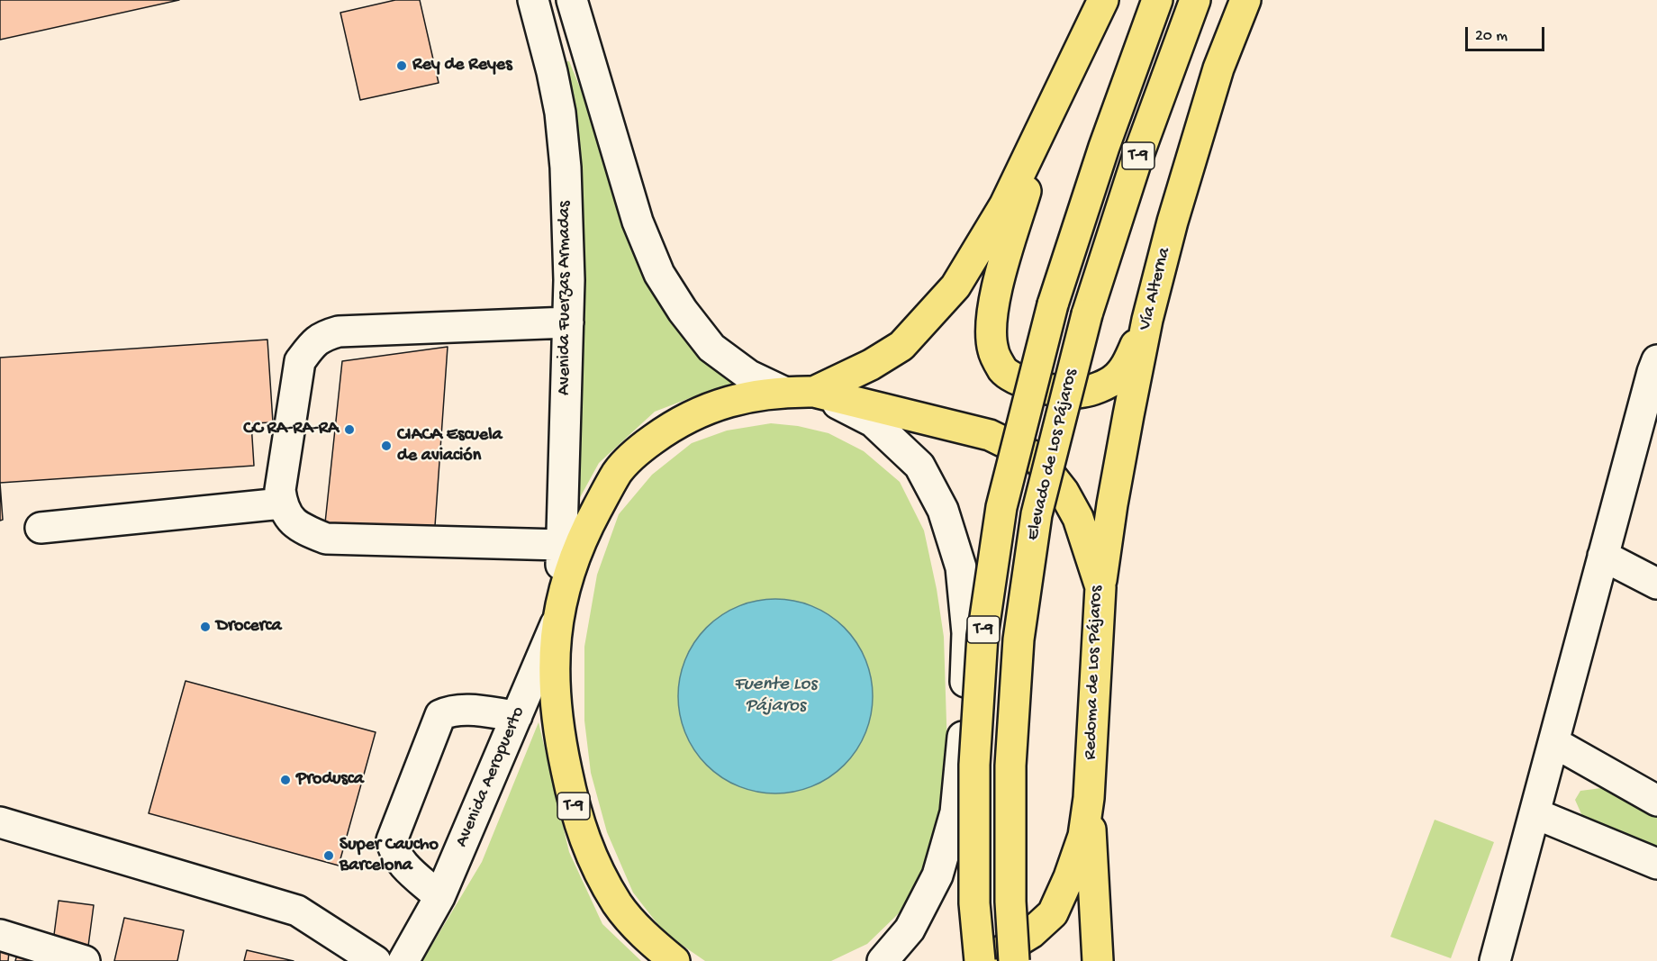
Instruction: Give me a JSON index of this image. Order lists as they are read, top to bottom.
{
  "streets": {
    "highway": [
      "T-9",
      "Vía Alterna",
      "Elevado de Los Pájaros",
      "Redoma de Los Pájaros"
    ],
    "street": ["Avenida Fuerzas Armadas", "Avenida Aeropuerto"]
  },
  "crossings": [
    ["T-9", "Vía Alterna"],
    ["T-9", "Redoma de Los Pájaros"],
    ["Vía Alterna", "Redoma de Los Pájaros"],
    ["Avenida Fuerzas Armadas", "Redoma de Los Pájaros"],
    ["Avenida Fuerzas Armadas", "Avenida Aeropuerto"],
    ["Elevado de Los Pájaros", "Redoma de Los Pájaros"],
    ["Redoma de Los Pájaros", "Avenida Aeropuerto"]
  ],
  "water": ["Fuente Los Pájaros"],
  "places": [
    "Rey de Reyes",
    "CC RA-RA-RA",
    "CIACA Escuela de aviación",
    "Drocerca",
    "Produsca",
    "Super Caucho Barcelona"
  ],
  "scale_bar": "20 m"
}
